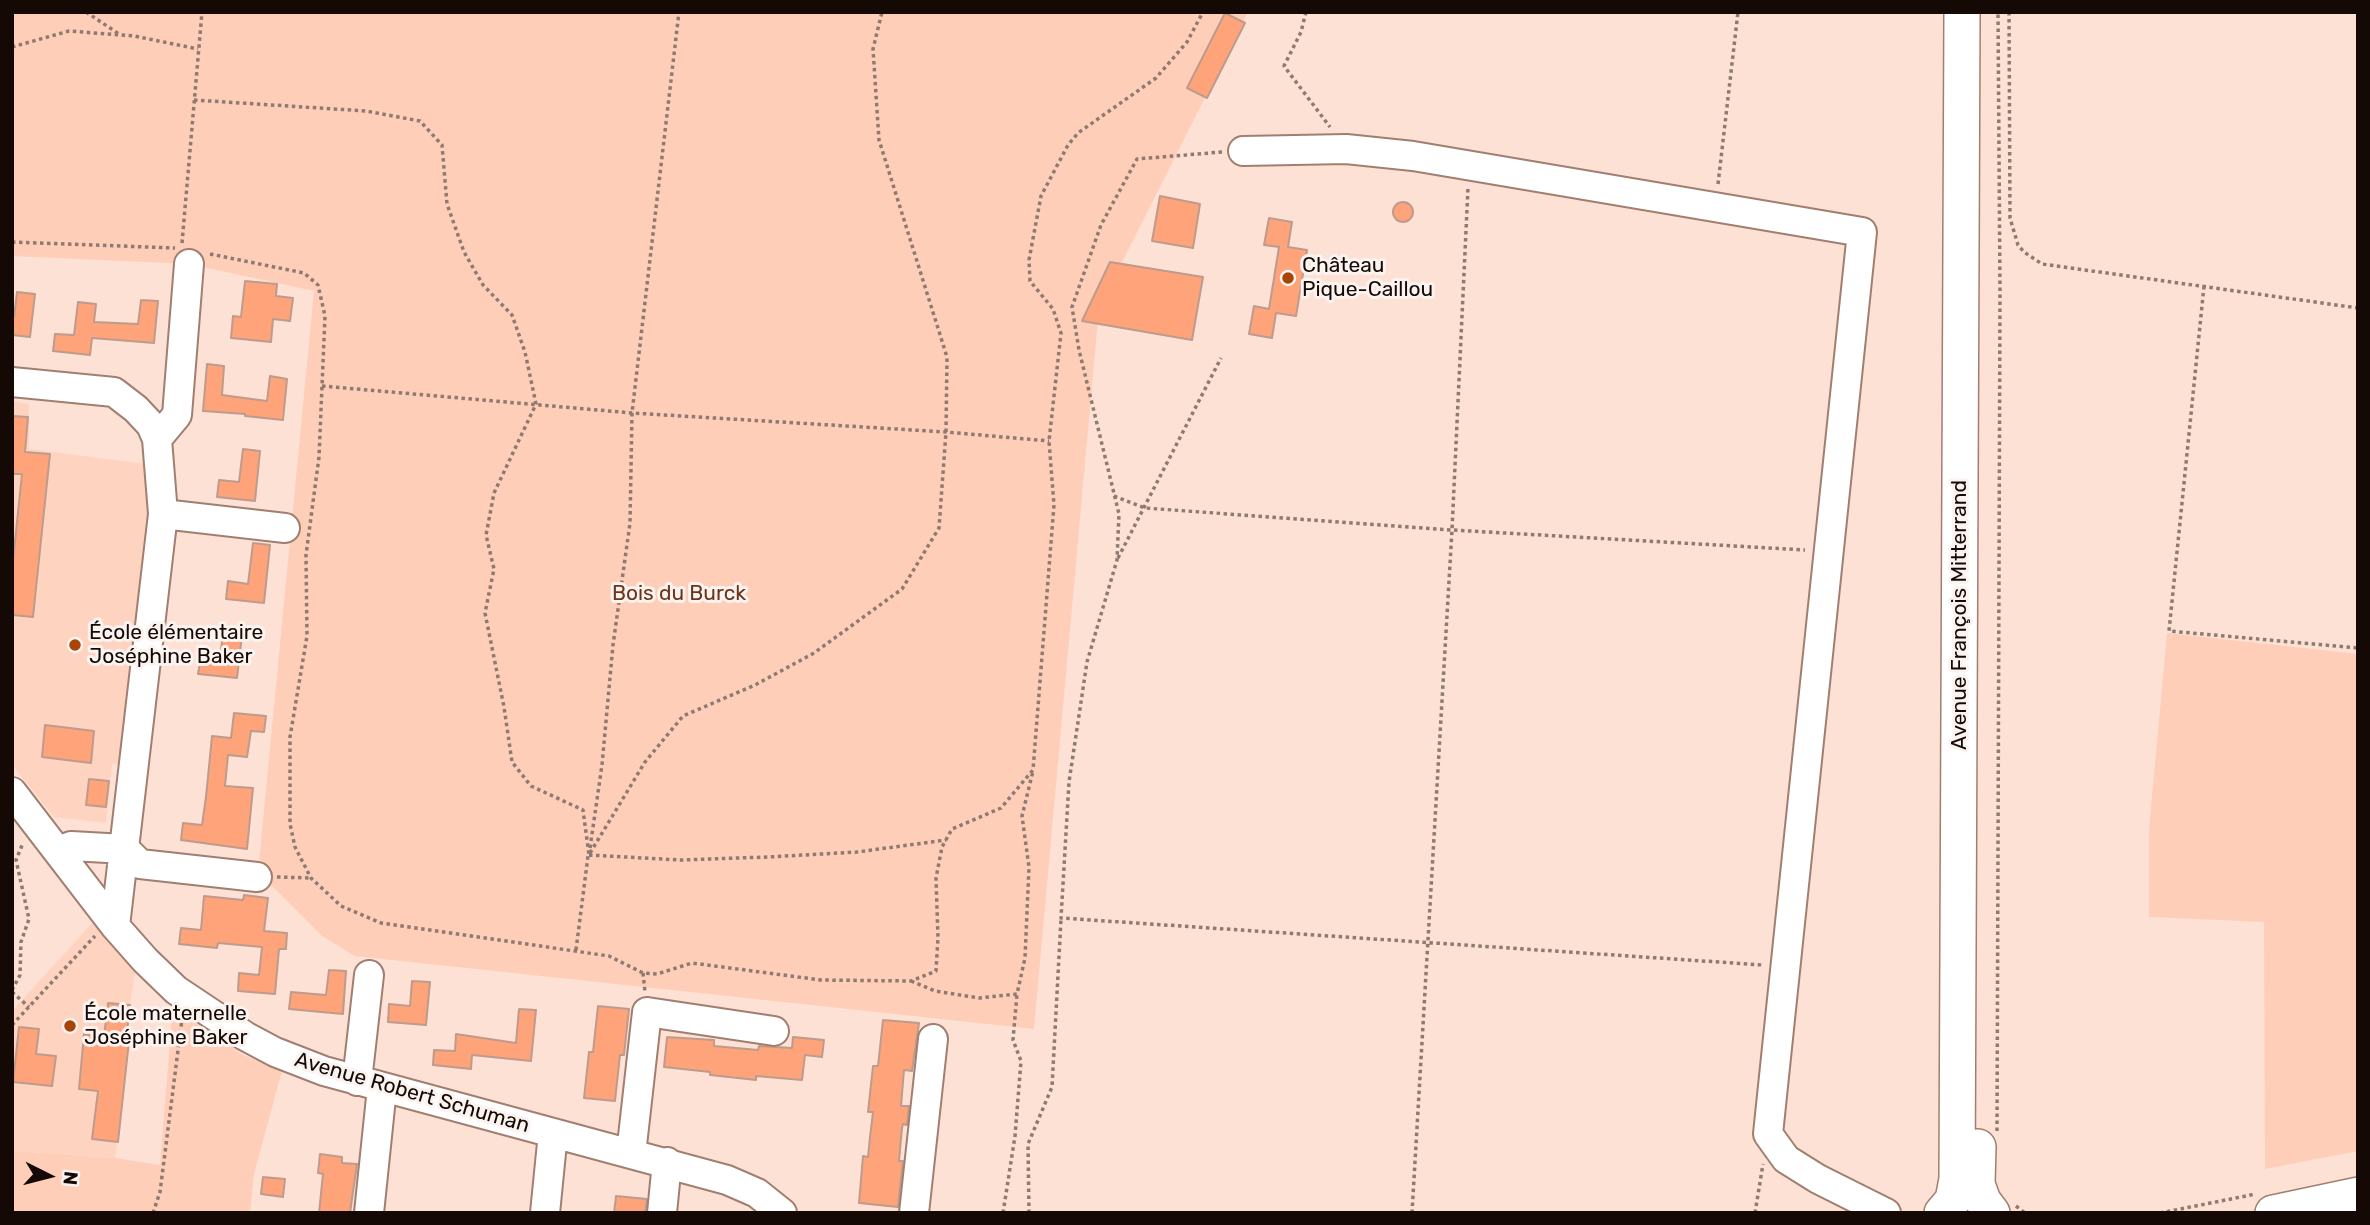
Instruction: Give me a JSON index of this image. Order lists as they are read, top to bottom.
{
  "streets": {
    "main road": ["Avenue François Mitterrand"],
    "street": ["Avenue Robert Schuman"]
  },
  "parks": ["Bois du Burck"],
  "places": ["Château Pique-Caillou", "École élémentaire Joséphine Baker", "École maternelle Joséphine Baker"],
  "north": "right"
}
